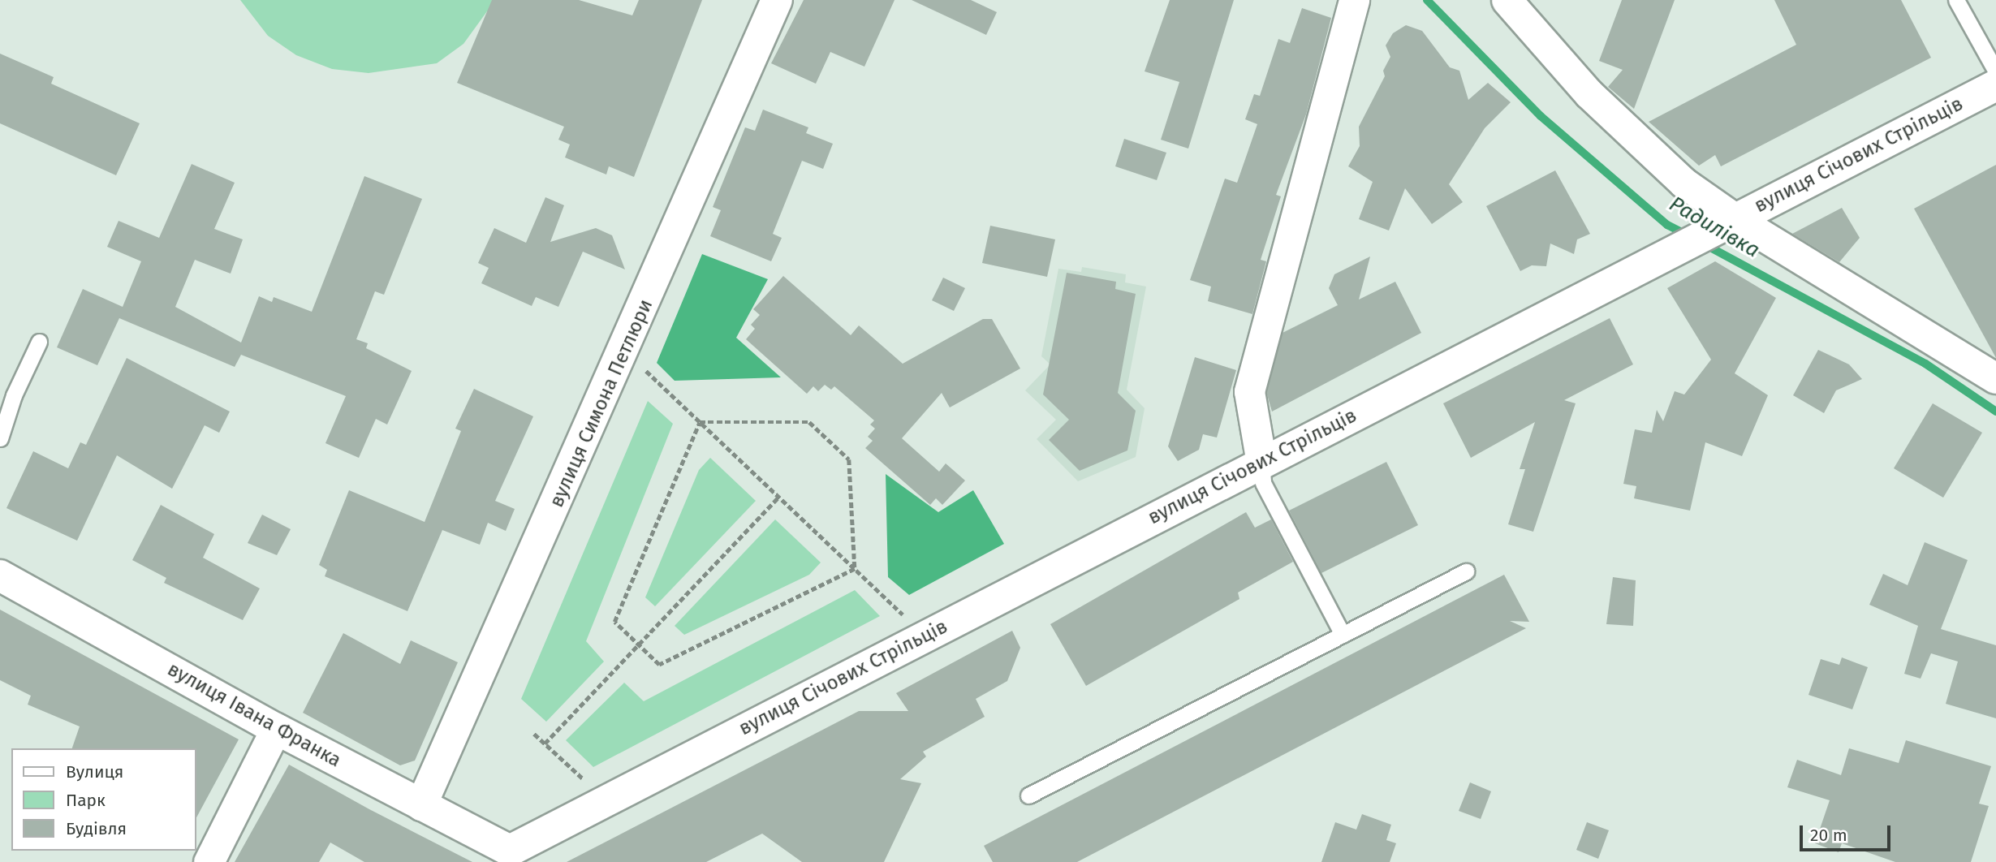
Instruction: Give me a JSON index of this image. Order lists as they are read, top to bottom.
{
  "streets": {
    "street": ["вулиця Січових Стрільців", "вулиця Симона Петлюри", "вулиця Івана Франка"]
  },
  "crossings": [
    ["вулиця Січових Стрільців", "вулиця Івана Франка"],
    ["вулиця Симона Петлюри", "вулиця Івана Франка"]
  ],
  "water": ["Радилівка"],
  "legend": ["Вулиця", "Парк", "Будівля"],
  "scale_bar": "20 m"
}
